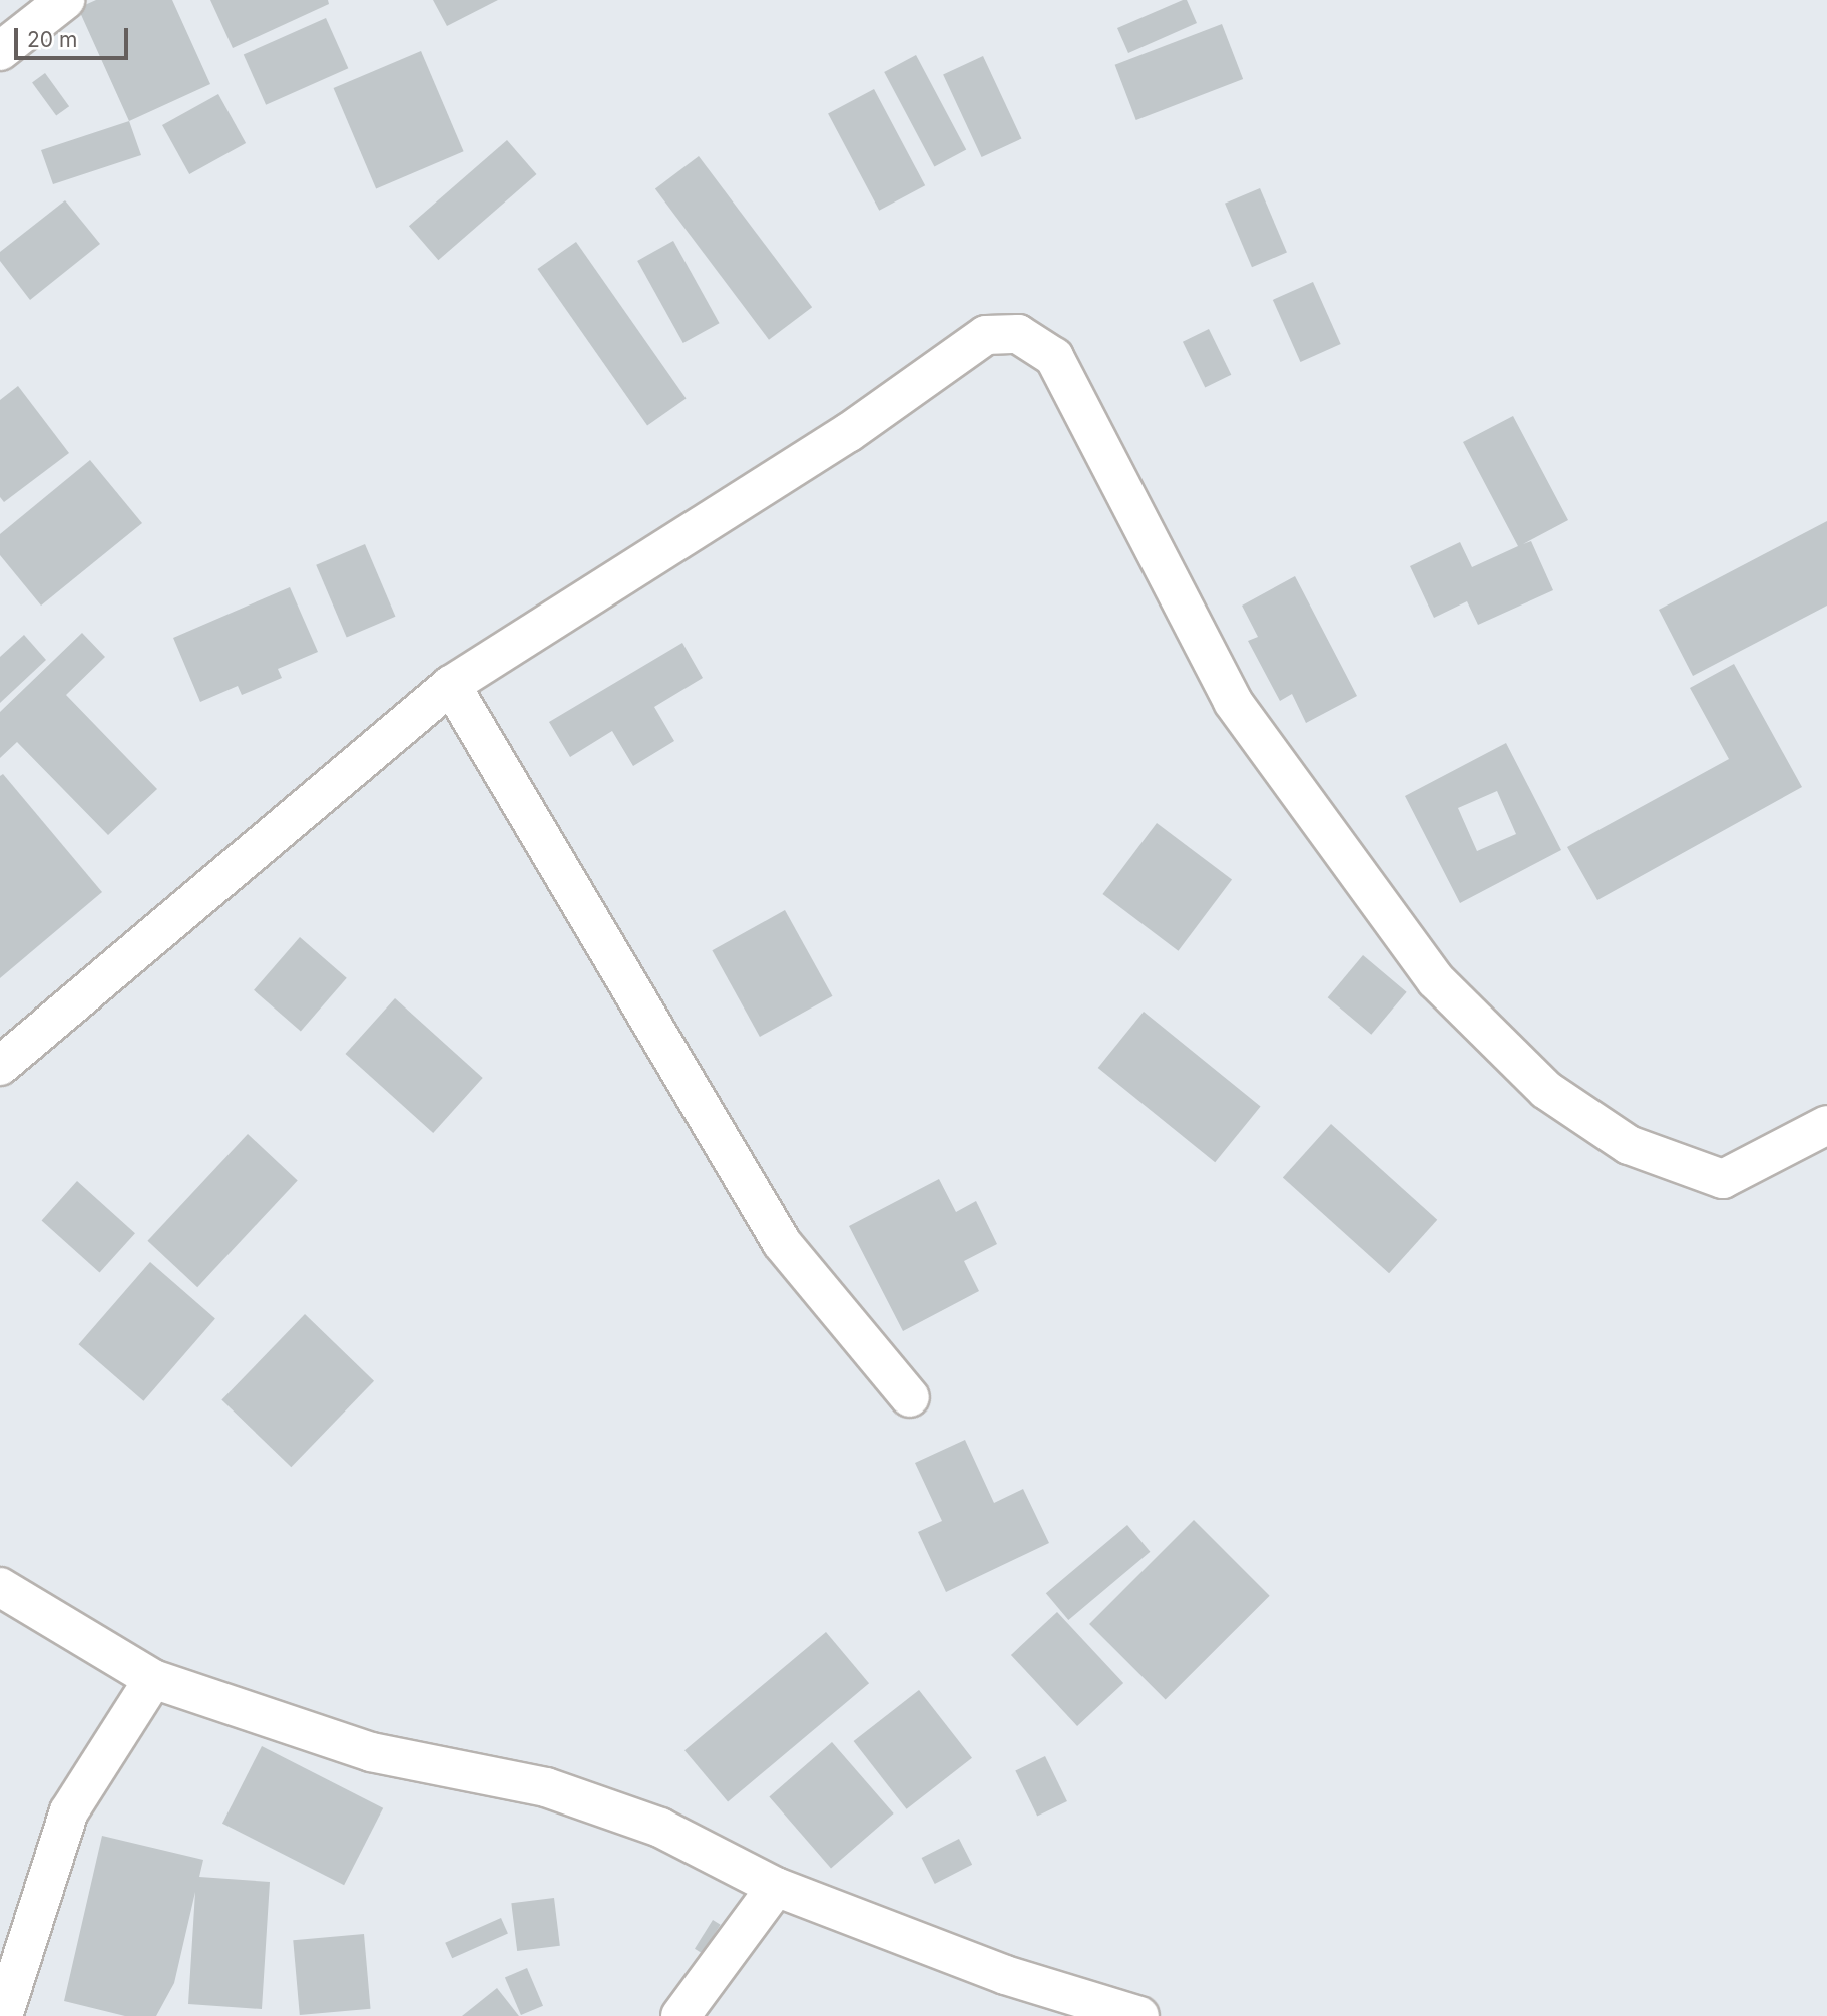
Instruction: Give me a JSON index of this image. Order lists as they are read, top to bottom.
{
  "scale_bar": "20 m"
}
